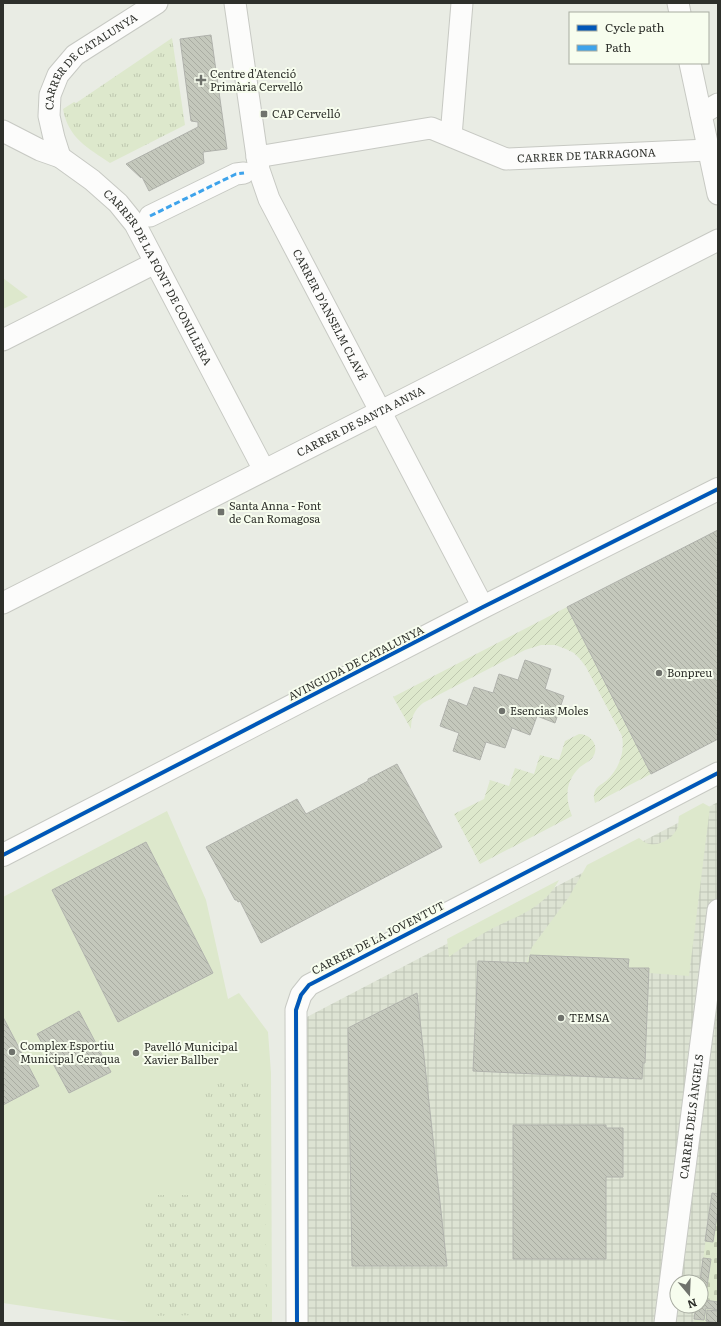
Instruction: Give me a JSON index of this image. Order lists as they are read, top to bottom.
{
  "streets": {
    "street": [
      "CARRER DE CATALUNYA",
      "CARRER DE TARRAGONA",
      "CARRER DE LA FONT DE CONILLERA",
      "CARRER D'ANSELM CLAVÉ",
      "CARRER DE SANTA ANNA",
      "AVINGUDA DE CATALUNYA",
      "CARRER DE LA JOVENTUT",
      "CARRER DELS ÀNGELS"
    ]
  },
  "crossings": [
    ["CARRER DE CATALUNYA", "CARRER DE LA FONT DE CONILLERA"],
    ["CARRER DE TARRAGONA", "CARRER D'ANSELM CLAVÉ"],
    ["CARRER DE LA FONT DE CONILLERA", "CARRER DE SANTA ANNA"],
    ["CARRER D'ANSELM CLAVÉ", "CARRER DE SANTA ANNA"],
    ["CARRER D'ANSELM CLAVÉ", "AVINGUDA DE CATALUNYA"]
  ],
  "places": {
    "health": ["Centre d'Atenció Primària Cervelló"],
    "transit": ["CAP Cervelló", "Santa Anna - Font de Can Romagosa"],
    "other": [
      "Bonpreu",
      "Esencias Moles",
      "TEMSA",
      "Complex Esportiu Municipal Ceraqua",
      "Pavelló Municipal Xavier Ballber"
    ]
  },
  "legend": ["Cycle path", "Path"],
  "north": "bottom"
}
